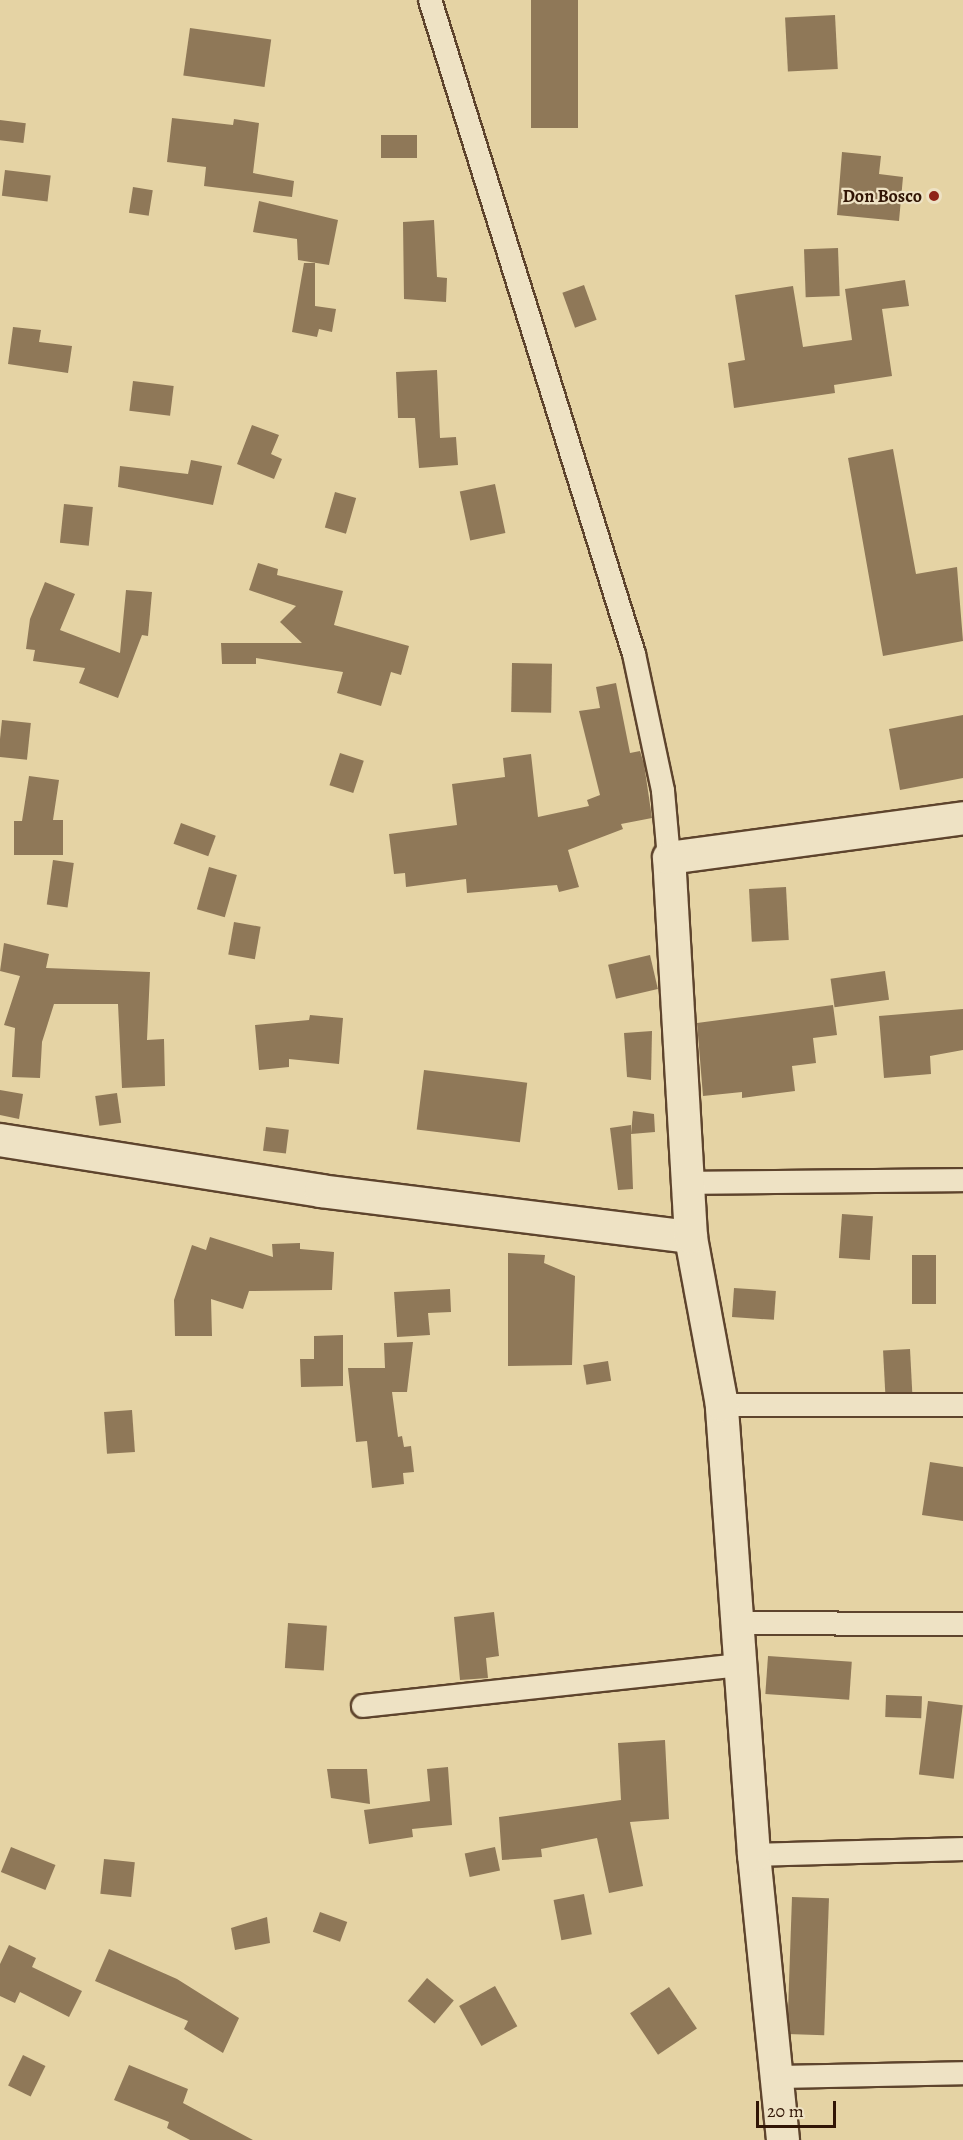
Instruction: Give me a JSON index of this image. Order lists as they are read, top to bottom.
{
  "places": ["Don Bosco"],
  "scale_bar": "20 m"
}
